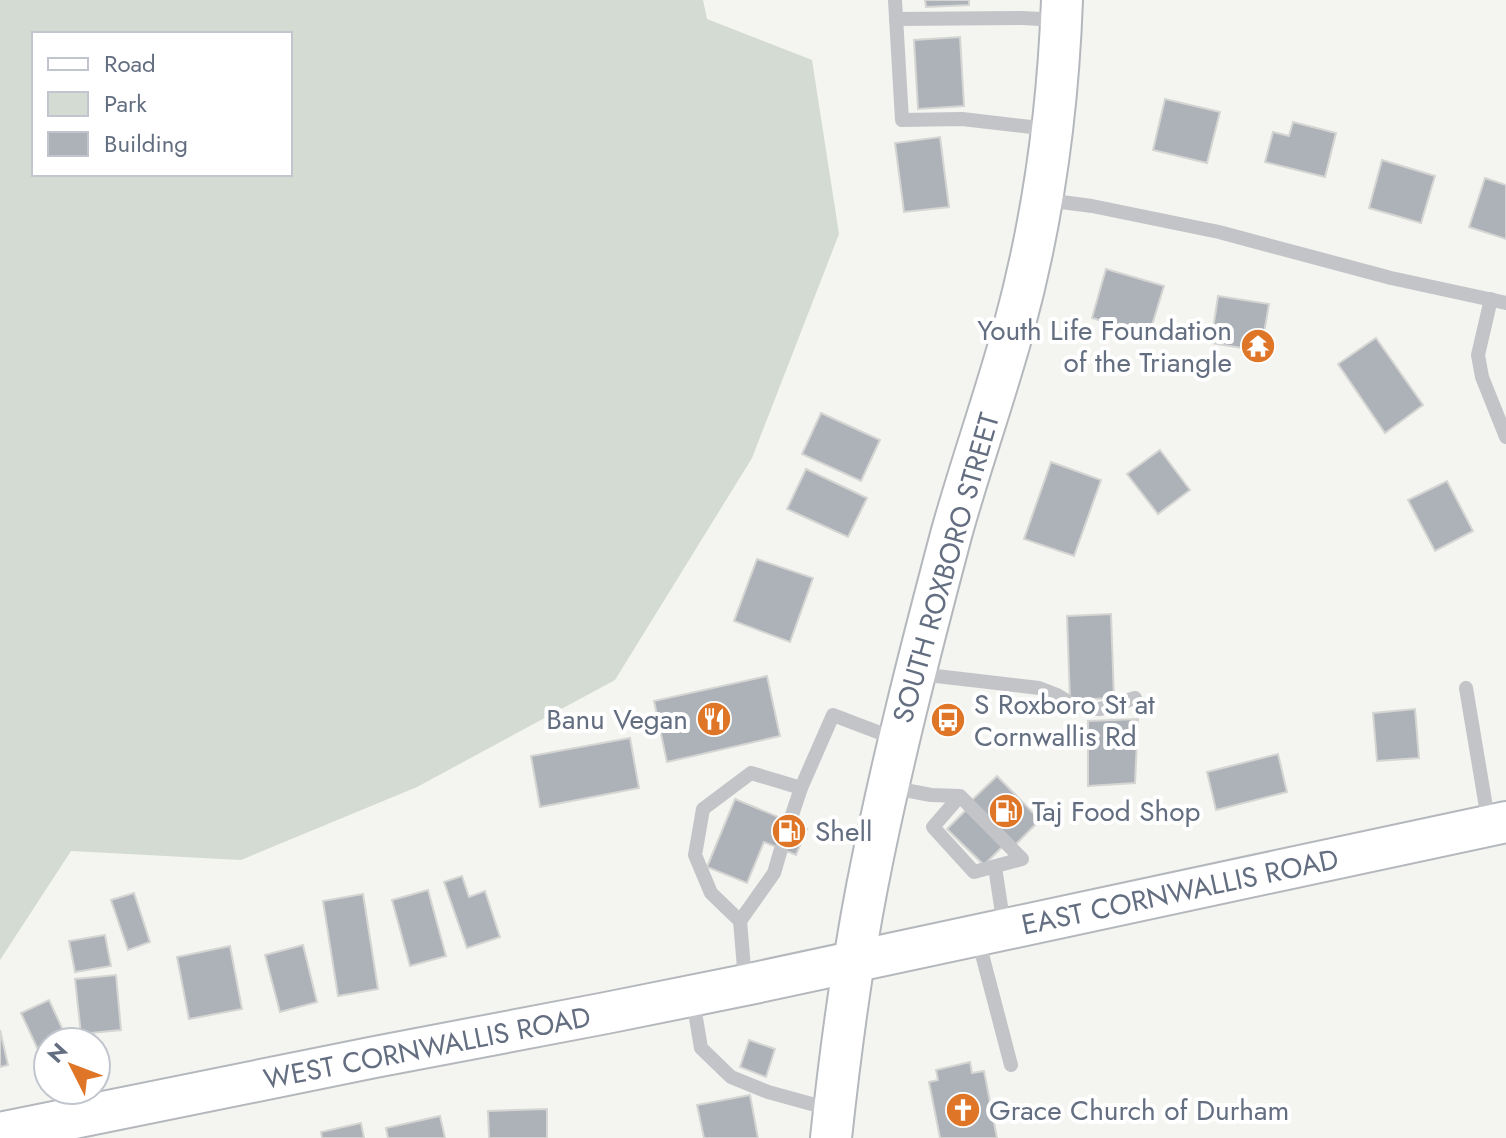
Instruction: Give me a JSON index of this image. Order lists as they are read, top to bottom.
{
  "streets": {
    "street": ["SOUTH ROXBORO STREET", "EAST CORNWALLIS ROAD", "WEST CORNWALLIS ROAD"]
  },
  "crossings": [
    ["SOUTH ROXBORO STREET", "EAST CORNWALLIS ROAD"],
    ["SOUTH ROXBORO STREET", "WEST CORNWALLIS ROAD"],
    ["EAST CORNWALLIS ROAD", "WEST CORNWALLIS ROAD"]
  ],
  "places": {
    "temple": ["Youth Life Foundation of the Triangle"],
    "restaurant": ["Banu Vegan"],
    "bus stop": ["S Roxboro St at Cornwallis Rd"],
    "fuel station": ["Taj Food Shop", "Shell"],
    "church": ["Grace Church of Durham"]
  },
  "legend": ["Road", "Park", "Building"],
  "north": "top left"
}
